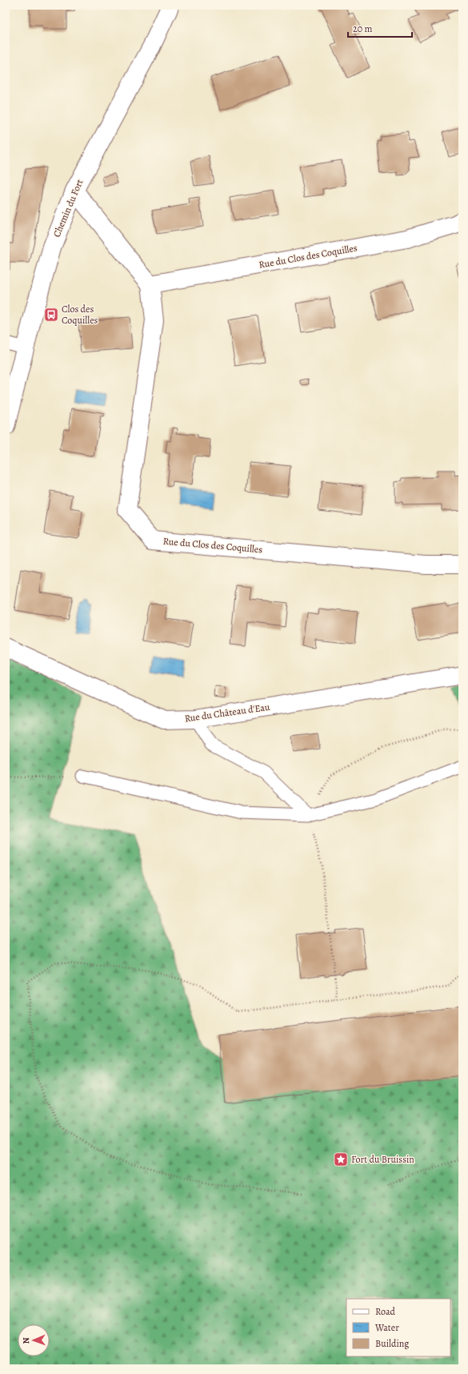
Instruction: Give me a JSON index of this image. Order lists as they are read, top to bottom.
{
  "streets": {
    "street": ["Chemin du Fort", "Rue du Clos des Coquilles", "Rue du Château d'Eau"]
  },
  "places": {
    "bus stop": ["Clos des Coquilles"],
    "place": ["Fort du Bruissin"]
  },
  "legend": ["Road", "Water", "Building"],
  "scale_bar": "20 m",
  "north": "left"
}
